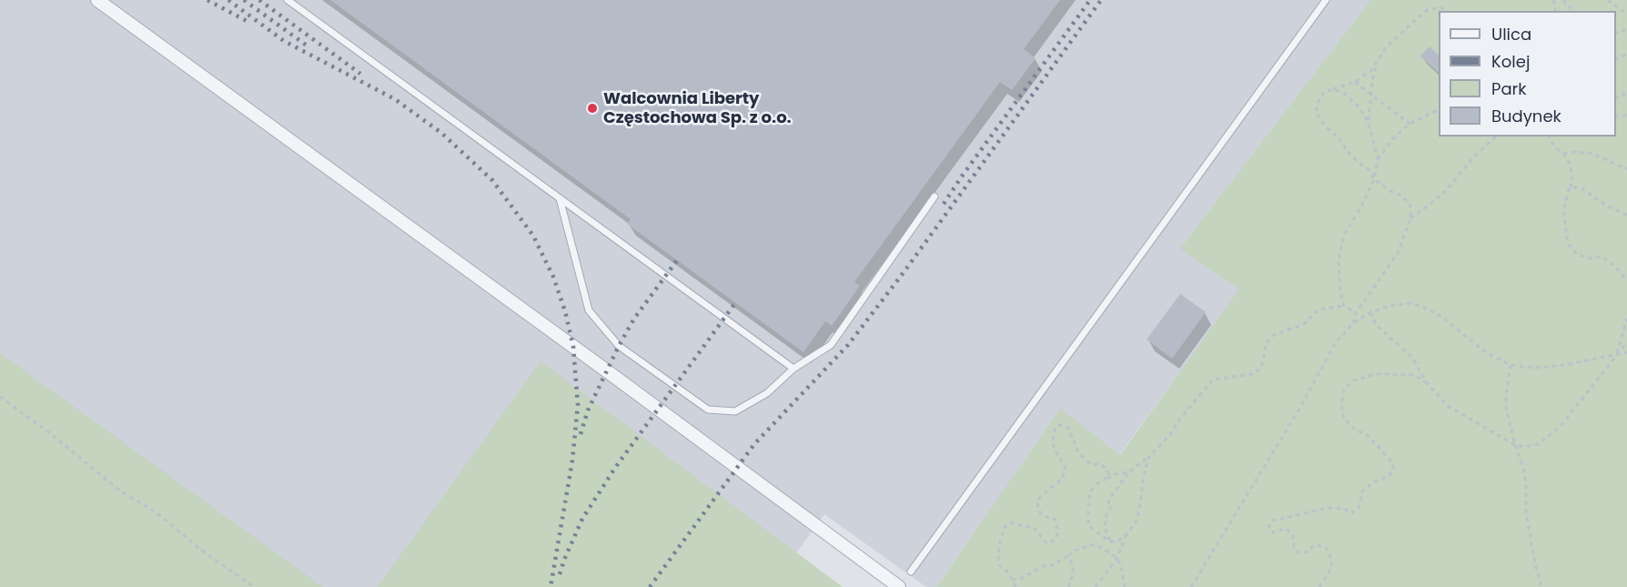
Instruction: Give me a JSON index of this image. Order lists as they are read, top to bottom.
{
  "places": ["Walcownia Liberty Częstochowa Sp. z o.o."],
  "legend": [
    "Ulica",
    "Kolej",
    "Park",
    "Budynek"
  ]
}
